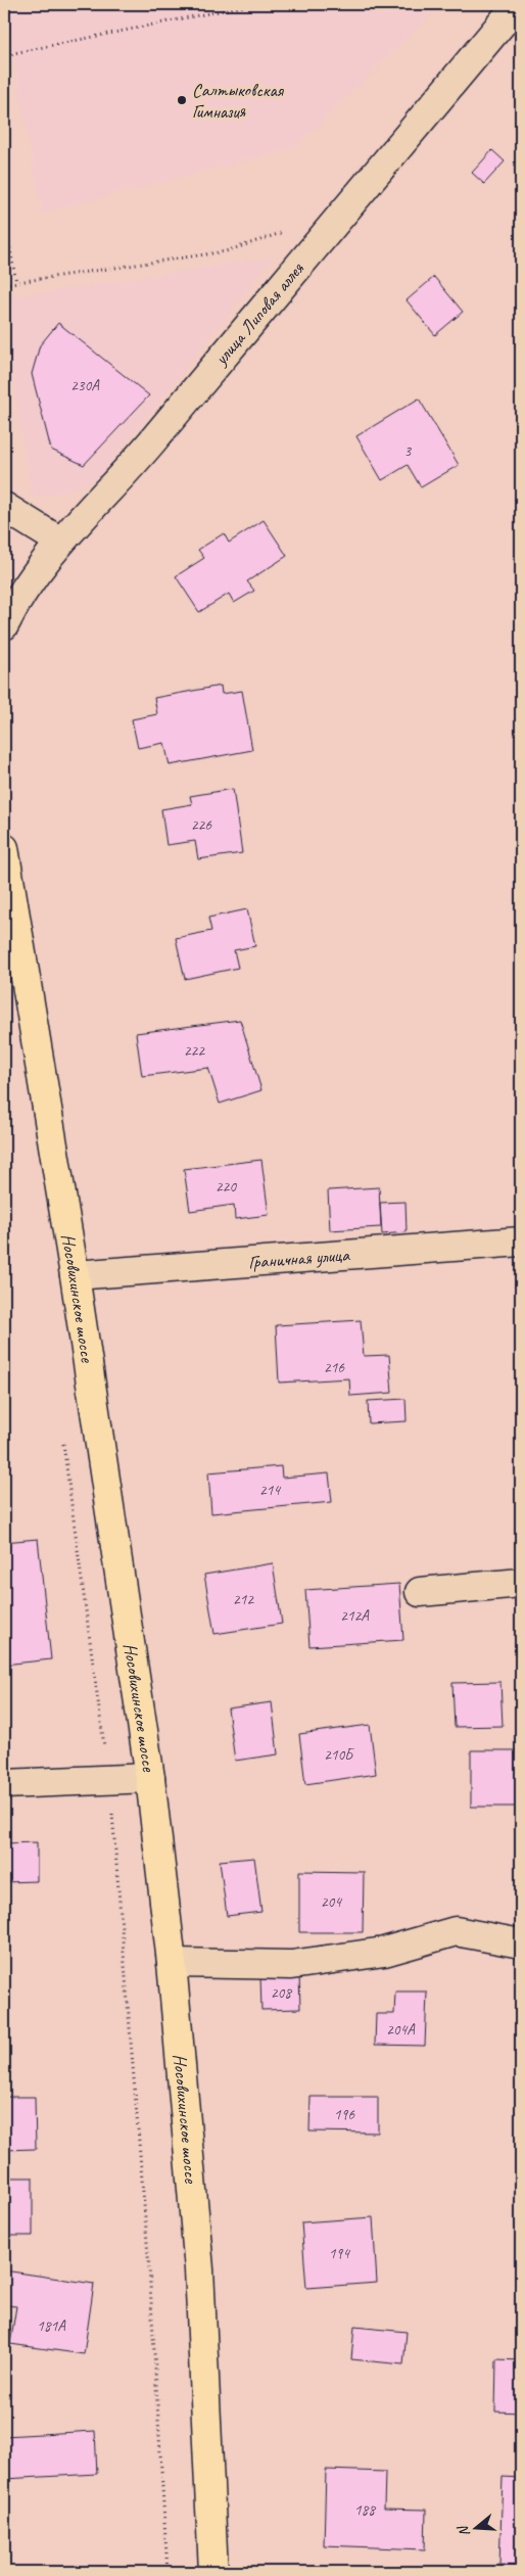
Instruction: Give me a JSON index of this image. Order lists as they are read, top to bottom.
{
  "streets": {
    "main road": ["Носовихинское шоссе"],
    "street": ["улица Липовая аллея", "Граничная улица"]
  },
  "crossings": [
    ["Граничная улица", "Носовихинское шоссе"]
  ],
  "places": ["Салтыковская Гимназия"],
  "house_numbers": [
    "230А",
    "3",
    "226",
    "222",
    "220",
    "216",
    "214",
    "212",
    "212А",
    "210Б",
    "204",
    "208",
    "204А",
    "196",
    "194",
    "181А",
    "188"
  ],
  "north": "left"
}
